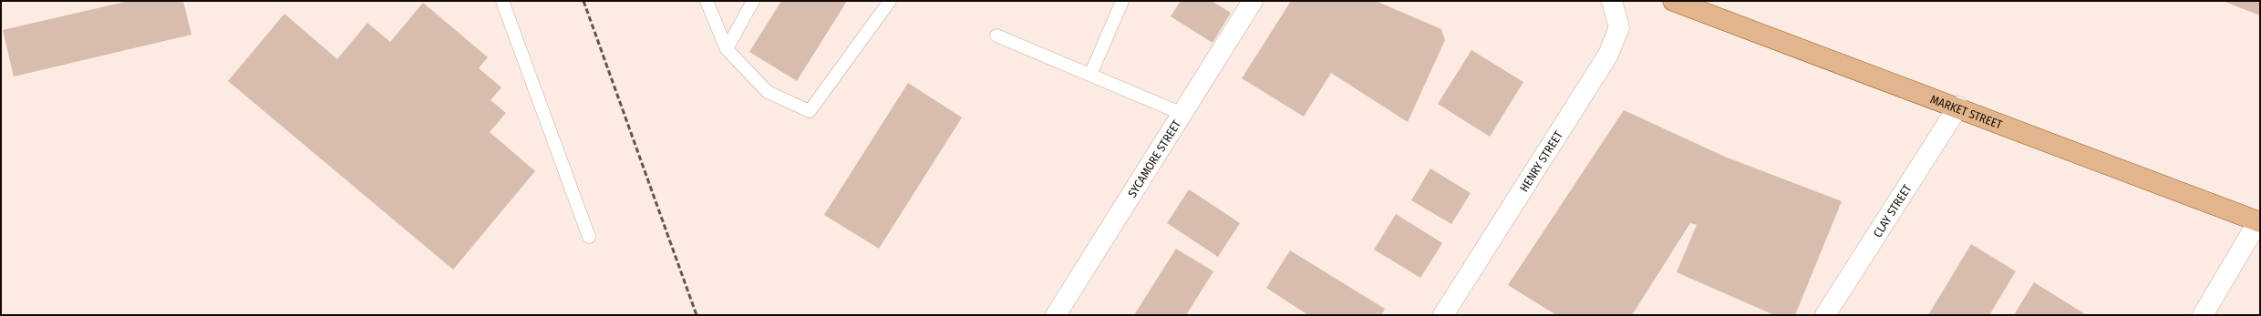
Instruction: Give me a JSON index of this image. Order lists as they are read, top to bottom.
{
  "streets": {
    "main road": ["MARKET STREET"],
    "street": ["SYCAMORE STREET", "HENRY STREET", "CLAY STREET"]
  },
  "crossings": [
    ["MARKET STREET", "CLAY STREET"]
  ]
}
